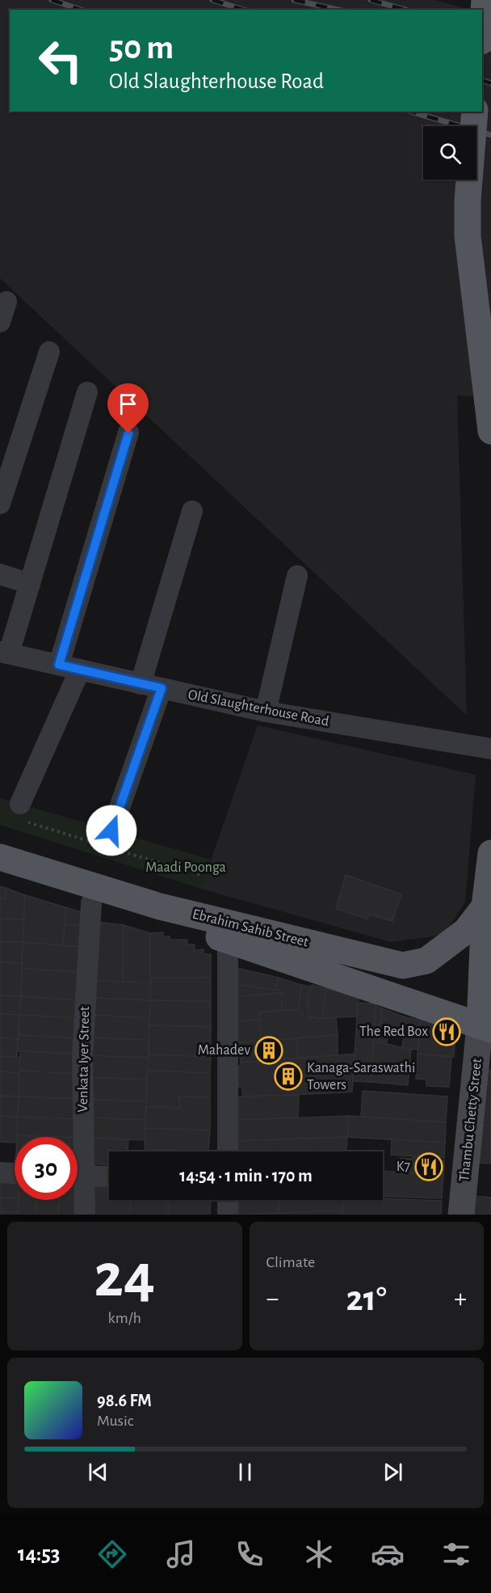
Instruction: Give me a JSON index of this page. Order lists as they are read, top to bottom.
{
  "streets": {
    "main road": ["Ebrahim Sahib Street"],
    "street": ["Old Slaughterhouse Road", "Venkata Iyer Street", "Thambu Chetty Street"]
  },
  "crossings": [
    ["Ebrahim Sahib Street", "Venkata Iyer Street"],
    ["Ebrahim Sahib Street", "Thambu Chetty Street"]
  ],
  "parks": ["Maadi Poonga"],
  "places": {
    "restaurant": ["The Red Box", "K7"],
    "building": ["Mahadev", "Kanaga-Saraswathi Towers"]
  },
  "page": {
    "turn": ["50 m", "Old Slaughterhouse Road"],
    "limit": "30",
    "trip": "14:54 · 1 min · 170 m",
    "tile": [
      ["24", "km/h"],
      "Climate"
    ],
    "heat": ["−", "21°", "+"],
    "song": ["98.6 FM", "Music"],
    "tabs": "14:53"
  }
}
